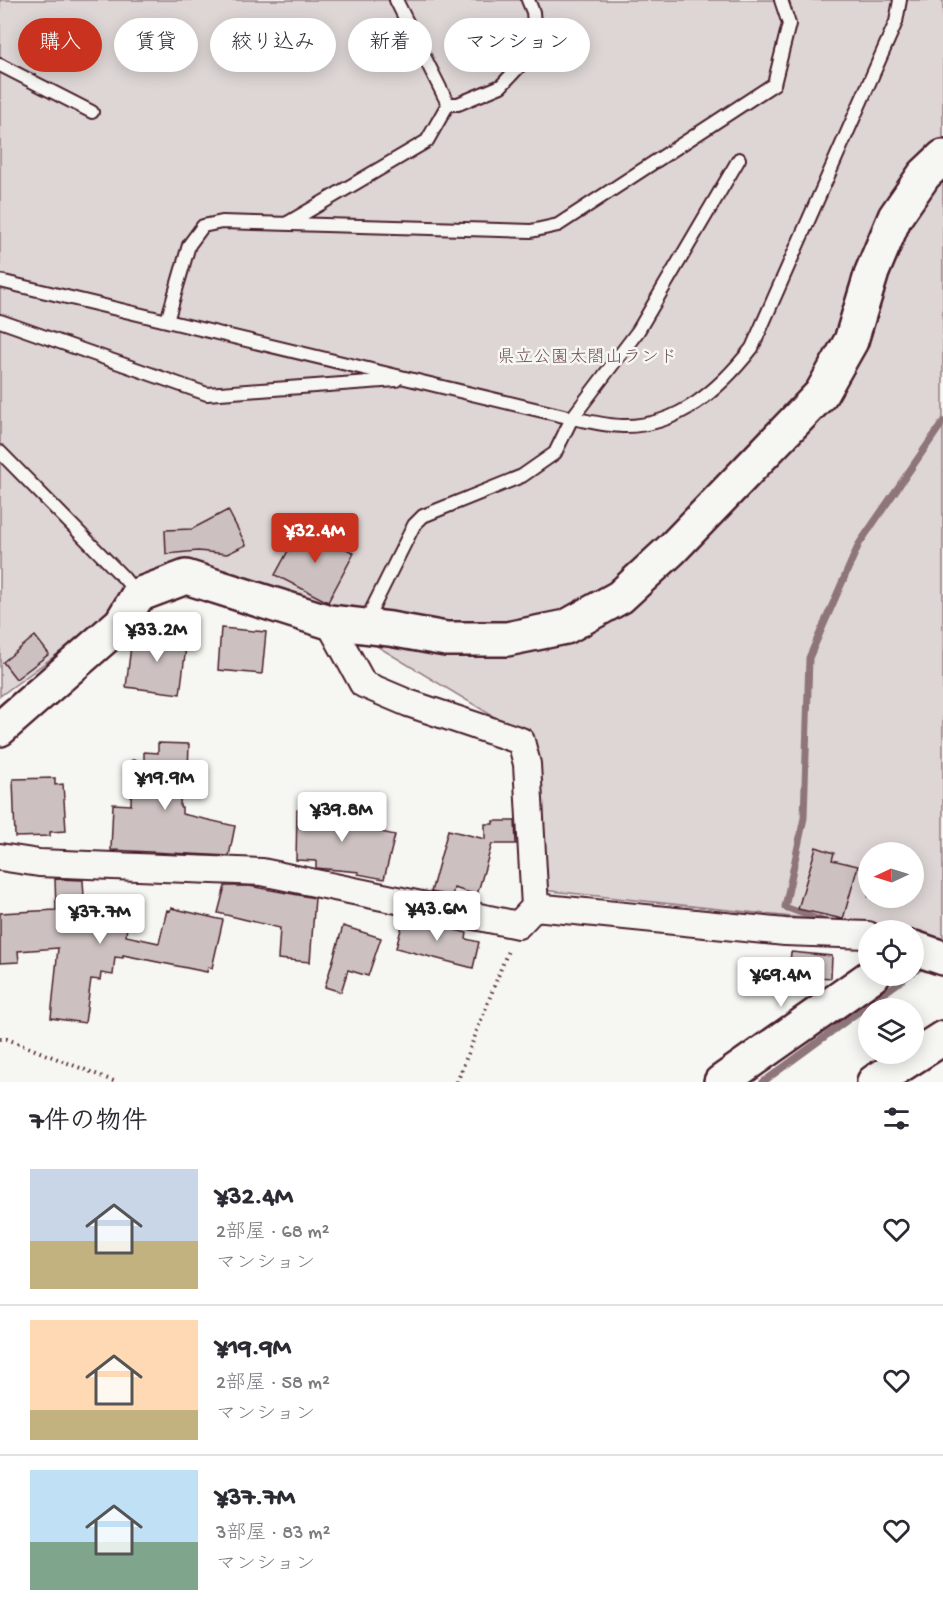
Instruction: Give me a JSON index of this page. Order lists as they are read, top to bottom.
{
  "parks": ["県立公園太閤山ランド"],
  "north": "left",
  "page": {
    "chip": [
      "購入",
      "賃貸",
      "絞り込み",
      "新着",
      "マンション"
    ],
    "price": [
      "¥32.4M",
      "¥33.2M",
      "¥19.9M",
      "¥39.8M",
      "¥43.6M",
      "¥37.7M",
      "¥69.4M"
    ],
    "heading": "7件の物件",
    "list": [
      {
        "name": "¥32.4M",
        "note": "2部屋 · 68 m² · マンション"
      },
      {
        "name": "¥19.9M",
        "note": "2部屋 · 58 m² · マンション"
      },
      {
        "name": "¥37.7M",
        "note": "3部屋 · 83 m² · マンション"
      }
    ]
  }
}
